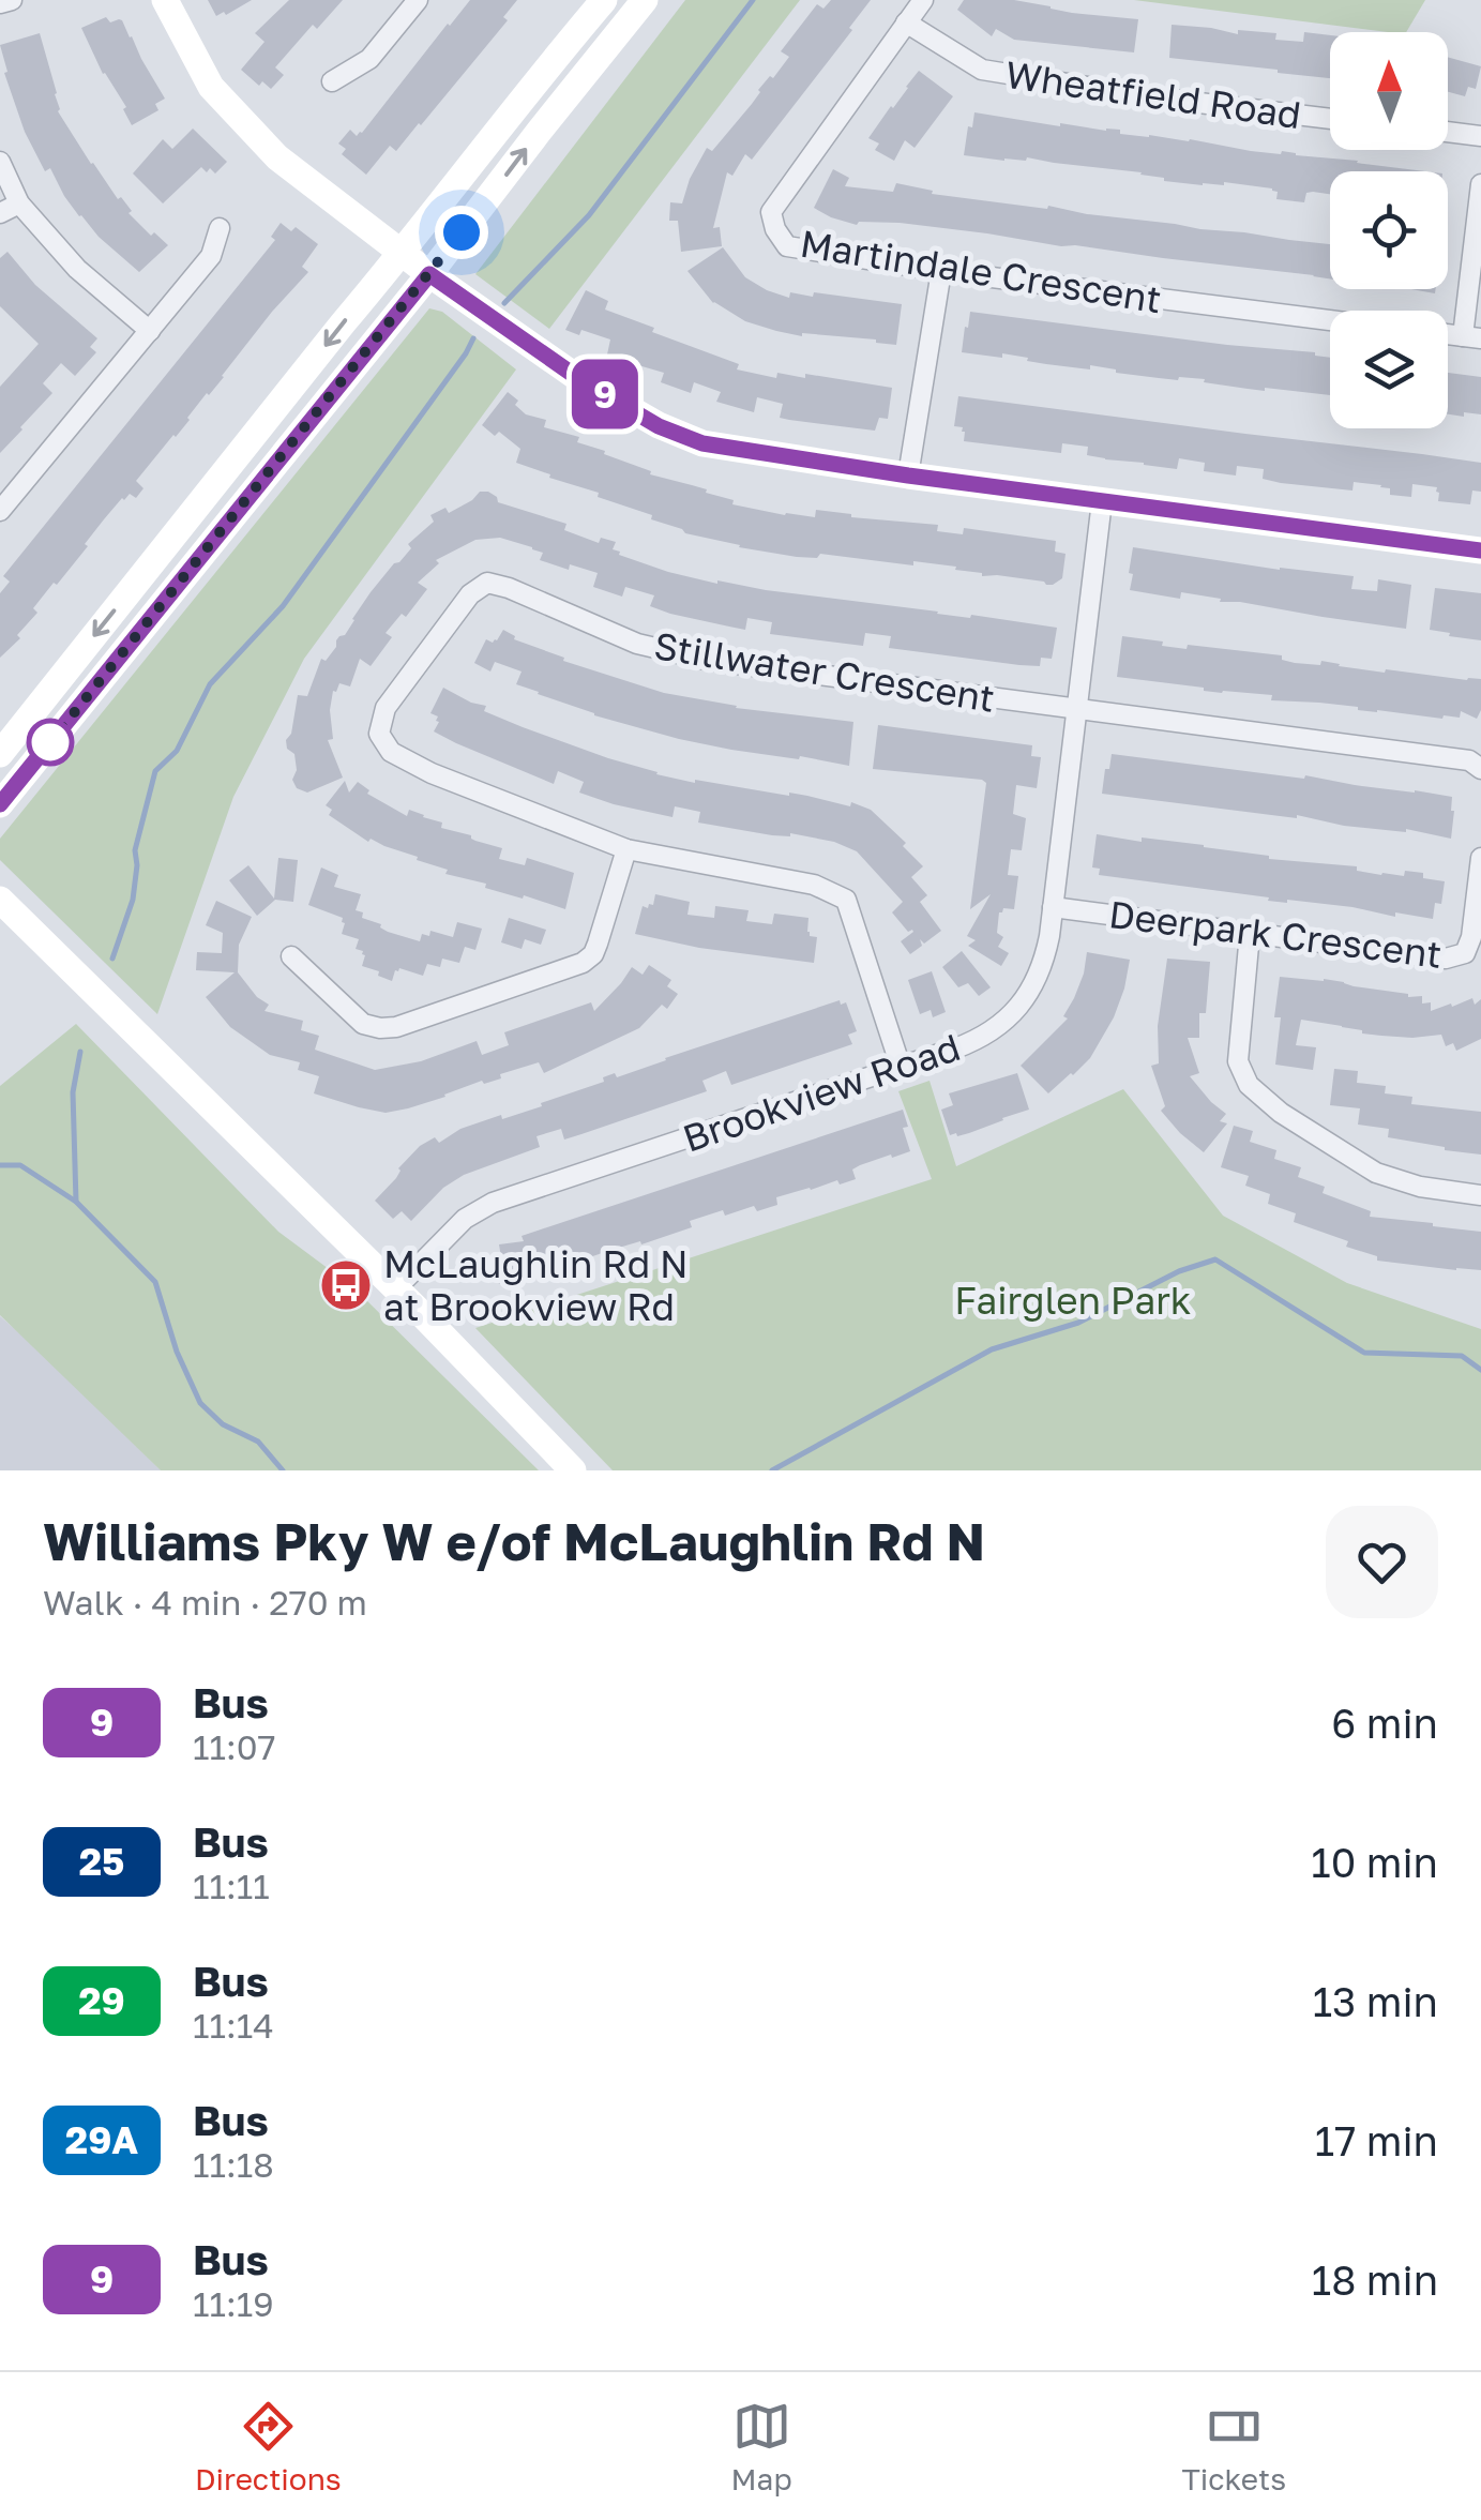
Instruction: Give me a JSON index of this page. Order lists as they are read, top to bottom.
{
  "streets": {
    "street": [
      "Wheatfield Road",
      "Martindale Crescent",
      "Stillwater Crescent",
      "Deerpark Crescent",
      "Brookview Road"
    ]
  },
  "crossings": [
    ["Wheatfield Road", "Martindale Crescent"],
    ["Stillwater Crescent", "Brookview Road"],
    ["Deerpark Crescent", "Brookview Road"]
  ],
  "parks": ["Fairglen Park"],
  "places": {
    "bus stop": ["McLaughlin Rd N at Brookview Rd"]
  },
  "lines": ["bus line 9"],
  "north": "top",
  "page": {
    "on_map": "9",
    "heading": ["Williams Pky W e/of McLaughlin Rd N", "Walk · 4 min · 270 m"],
    "list": [
      {
        "mark": "9",
        "name": "Bus",
        "note": "11:07",
        "value": "6 min"
      },
      {
        "mark": "25",
        "name": "Bus",
        "note": "11:11",
        "value": "10 min"
      },
      {
        "mark": "29",
        "name": "Bus",
        "note": "11:14",
        "value": "13 min"
      },
      {
        "mark": "29A",
        "name": "Bus",
        "note": "11:18",
        "value": "17 min"
      },
      {
        "mark": "9",
        "name": "Bus",
        "note": "11:19",
        "value": "18 min"
      }
    ],
    "tabs": ["Directions", "Map", "Tickets"]
  }
}
